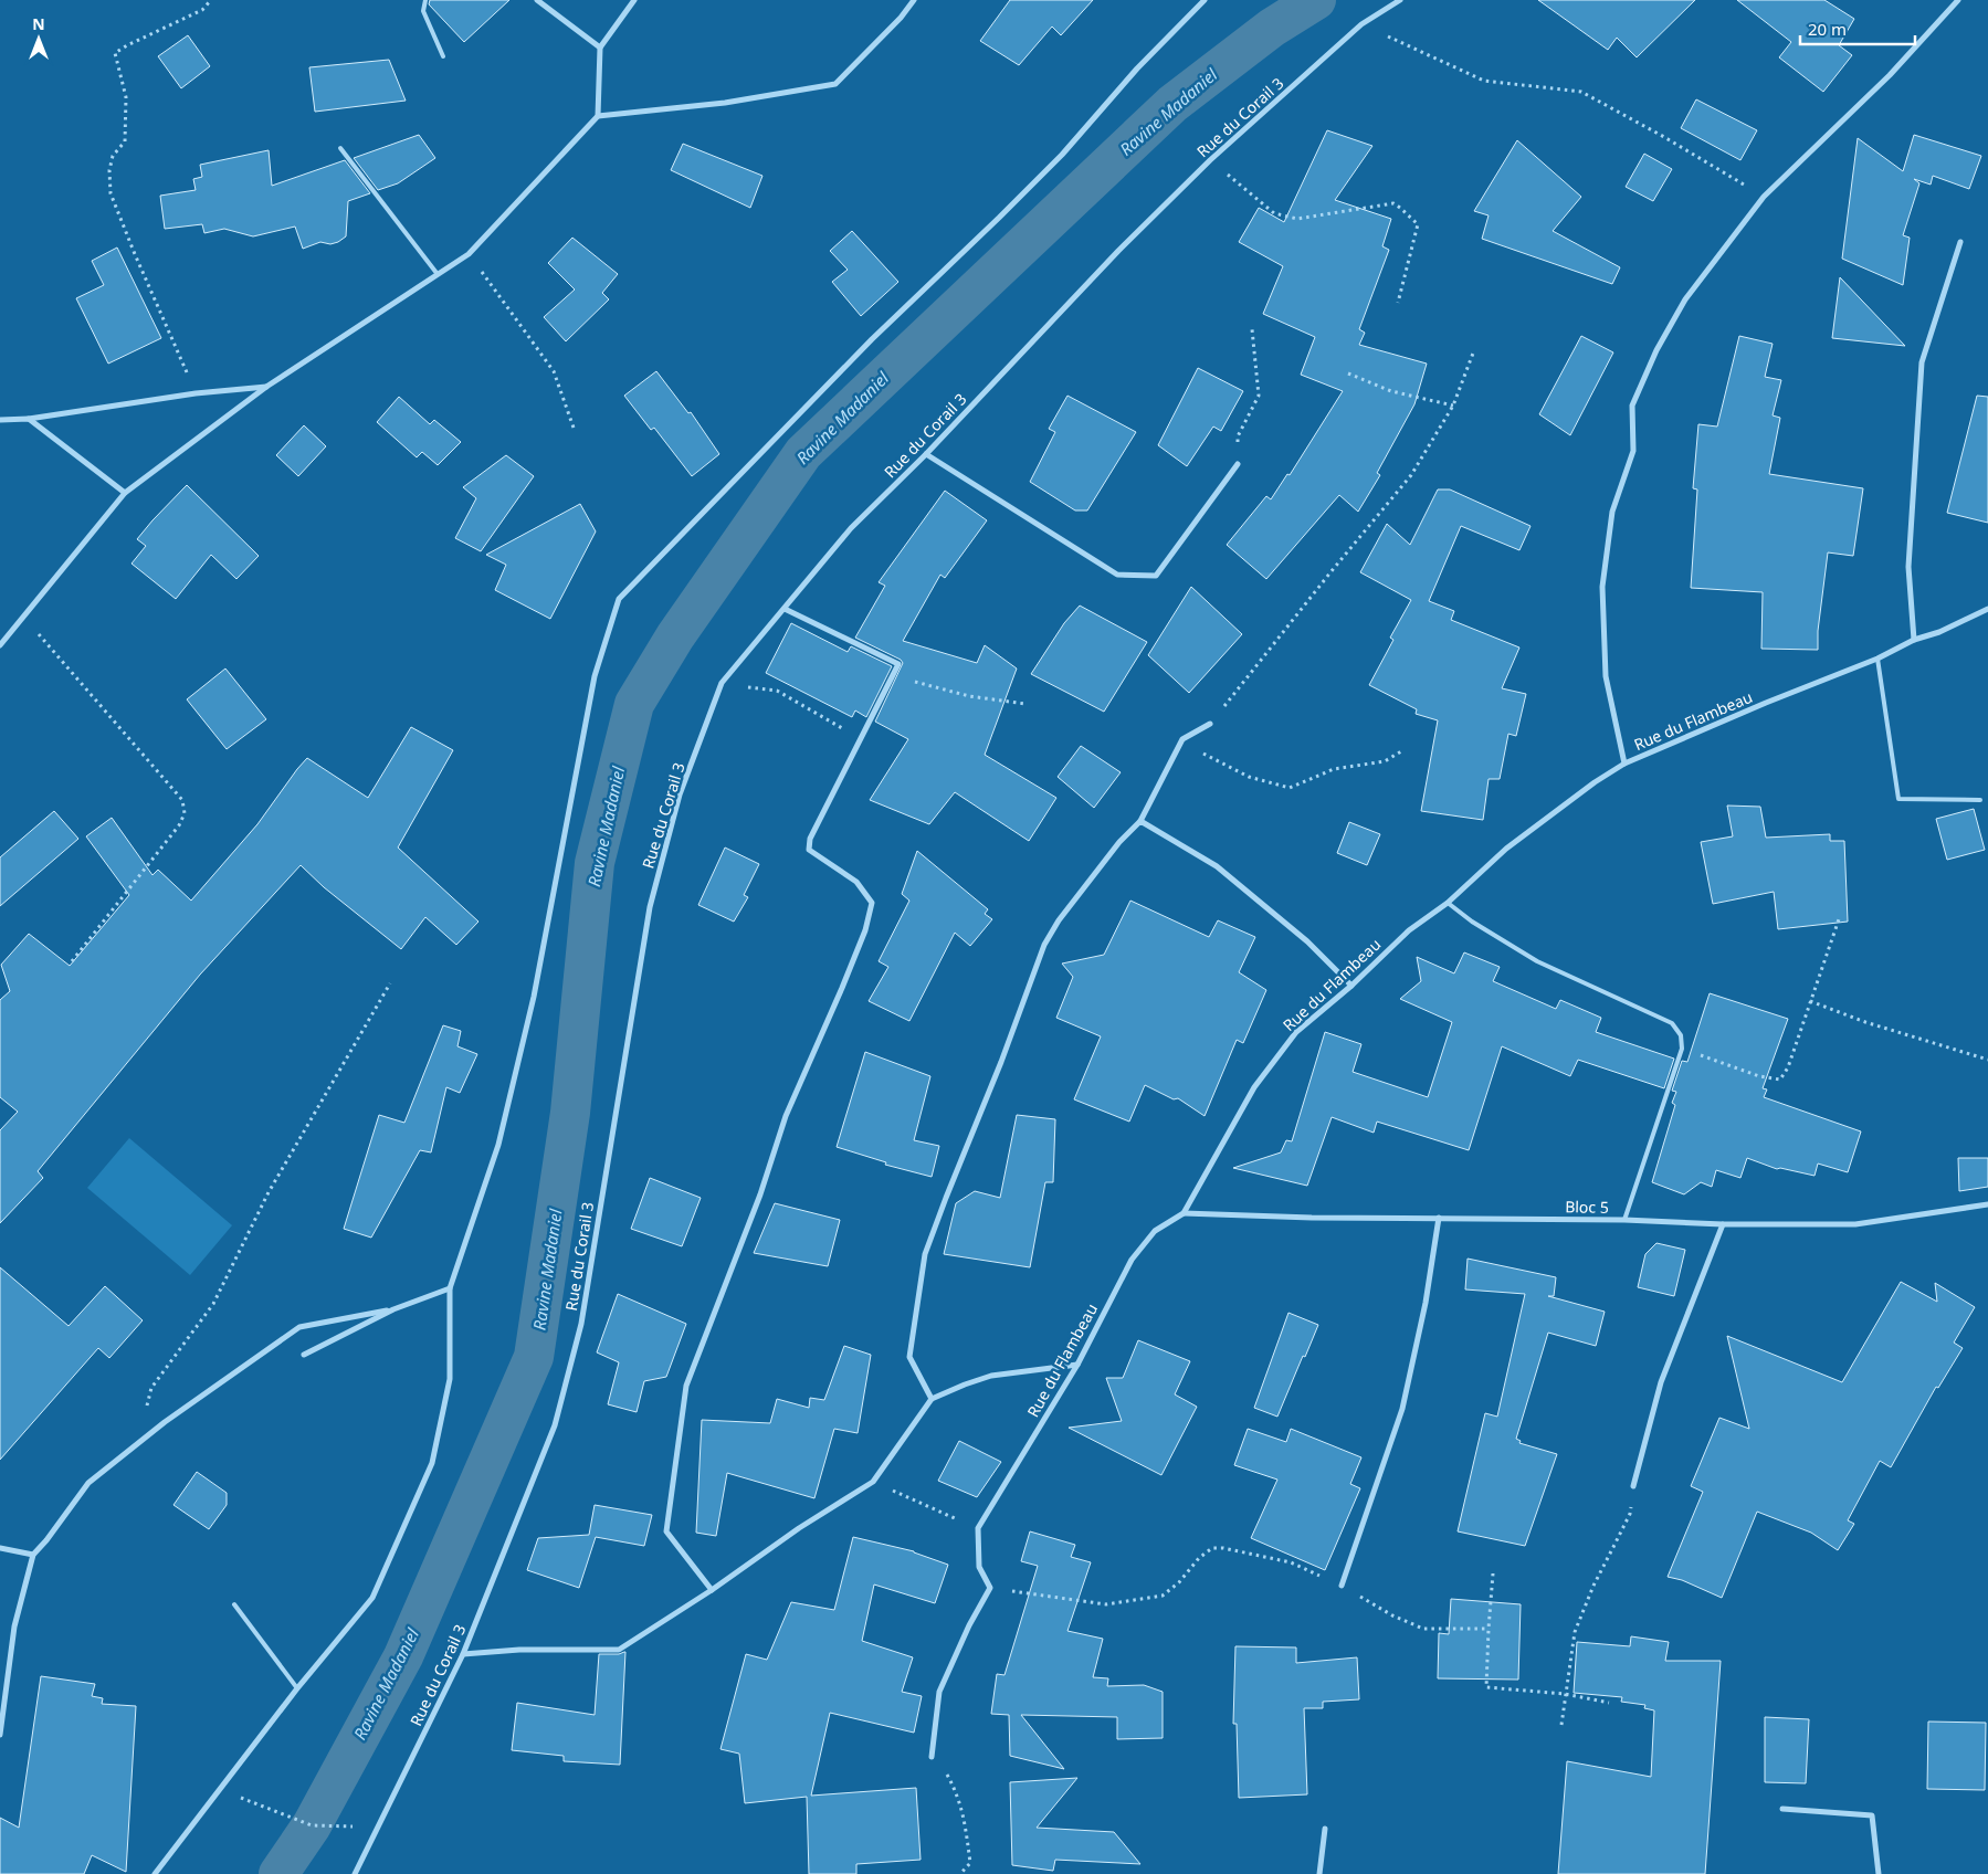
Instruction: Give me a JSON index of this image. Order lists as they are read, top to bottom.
{
  "streets": {
    "street": ["Rue du Corail 3", "Rue du Flambeau", "Bloc 5"]
  },
  "crossings": [
    ["Rue du Flambeau", "Bloc 5"]
  ],
  "water": ["Ravine Madaniel"],
  "scale_bar": "20 m",
  "north": "top"
}
